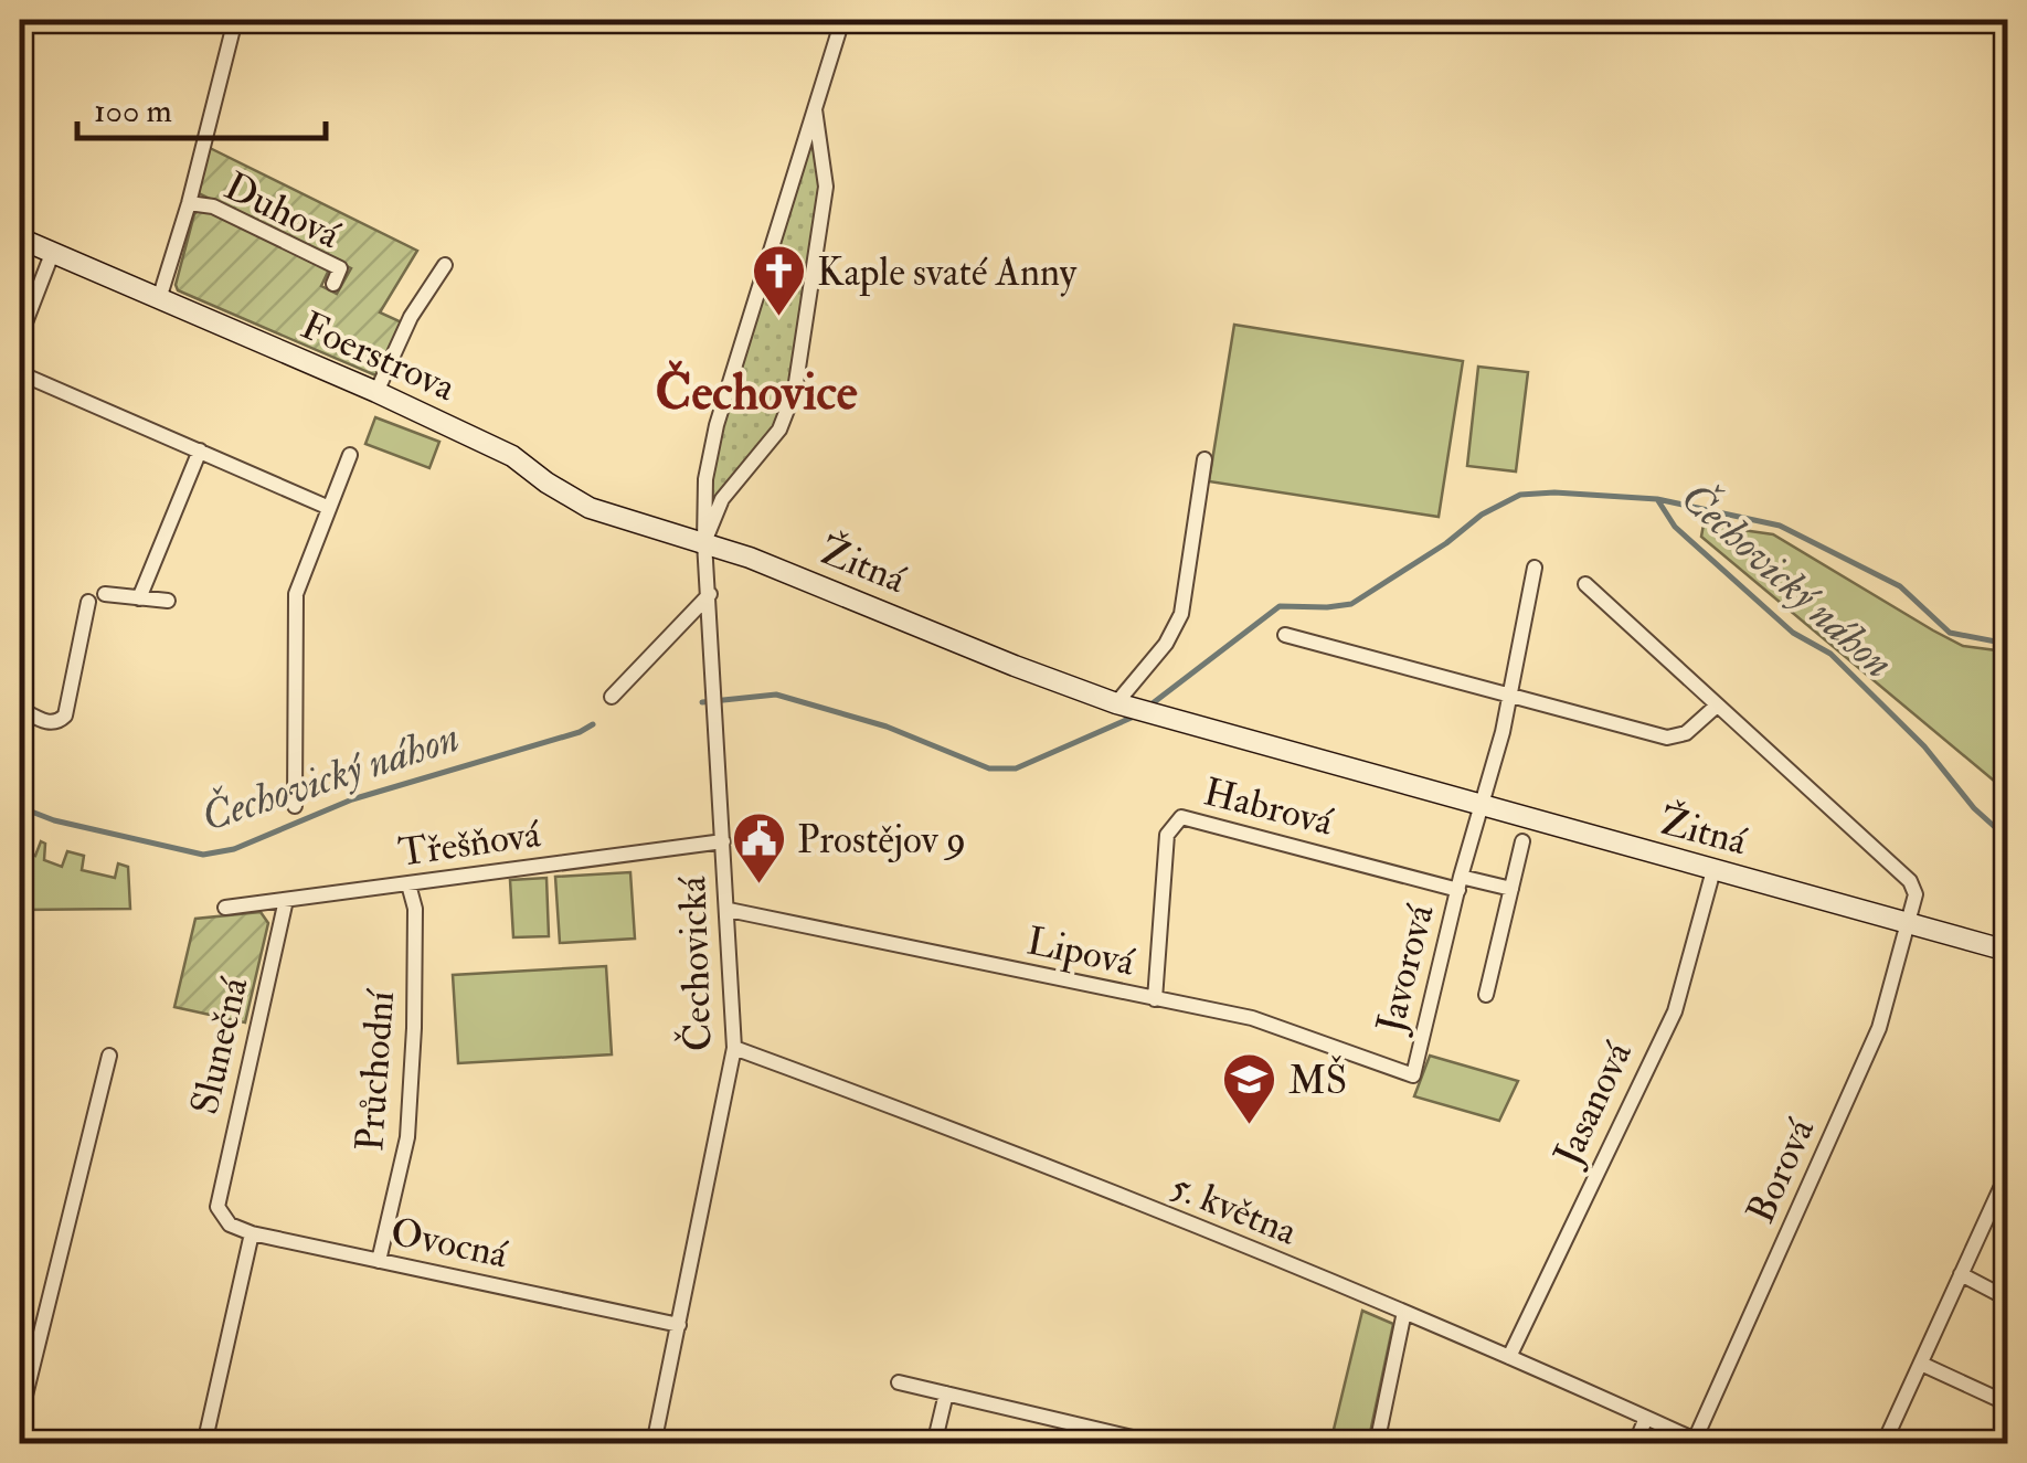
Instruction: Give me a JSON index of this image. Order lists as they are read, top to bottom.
{
  "streets": {
    "street": [
      "Duhová",
      "Foerstrova",
      "Žitná",
      "Habrová",
      "Třešňová",
      "Lipová",
      "Čechovická",
      "Javorová",
      "Slunečná",
      "Průchodní",
      "Jasanová",
      "Borová",
      "5. května",
      "Ovocná"
    ]
  },
  "crossings": [
    ["Foerstrova", "Žitná"],
    ["Foerstrova", "Čechovická"],
    ["Žitná", "Čechovická"],
    ["Žitná", "Javorová"],
    ["Žitná", "Jasanová"],
    ["Žitná", "Borová"],
    ["Habrová", "Lipová"],
    ["Habrová", "Javorová"],
    ["Třešňová", "Čechovická"],
    ["Třešňová", "Slunečná"],
    ["Třešňová", "Průchodní"],
    ["Lipová", "Čechovická"],
    ["Lipová", "Javorová"],
    ["Čechovická", "5. května"],
    ["Čechovická", "Ovocná"],
    ["Slunečná", "Ovocná"],
    ["Průchodní", "Ovocná"],
    ["Jasanová", "5. května"],
    ["Borová", "5. května"]
  ],
  "districts": ["Čechovice"],
  "water": ["Čechovický náhon"],
  "places": {
    "church": ["Kaple svaté Anny"],
    "public building": ["Prostějov 9"],
    "school or university": ["MŠ"]
  },
  "scale_bar": "100 m"
}
